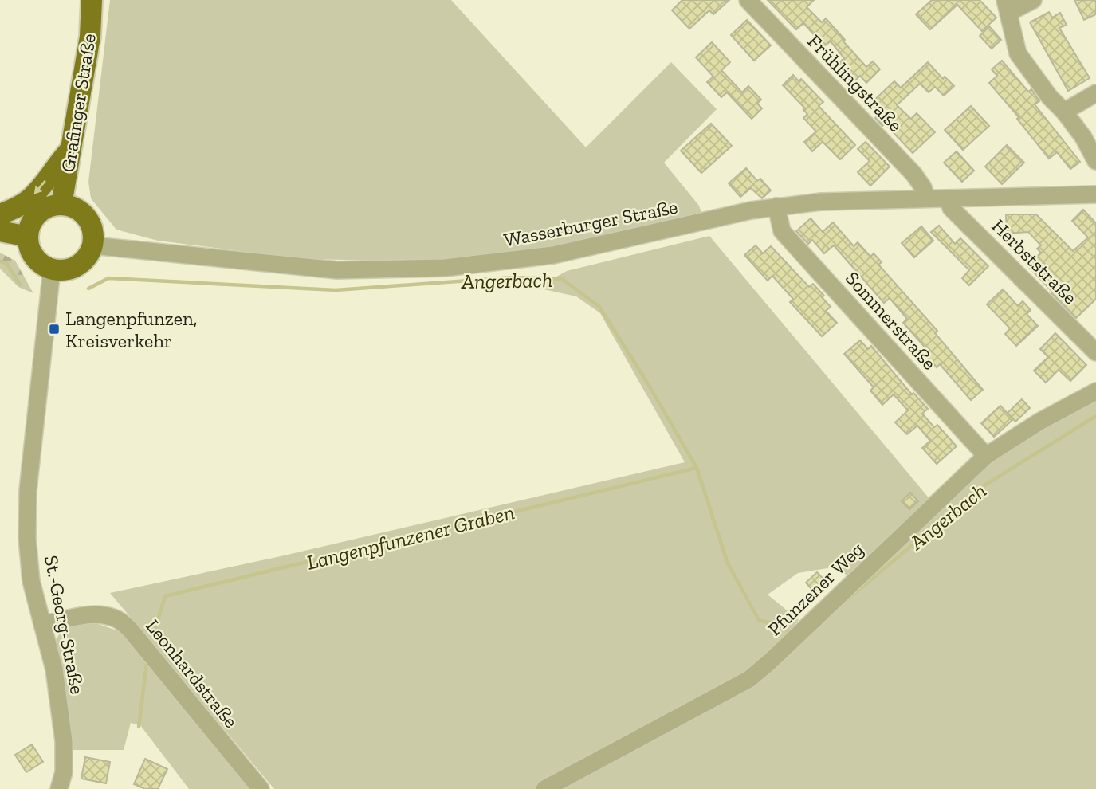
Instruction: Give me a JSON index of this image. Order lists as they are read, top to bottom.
{
  "streets": {
    "main road": ["Grafinger Straße"],
    "street": [
      "Frühlingstraße",
      "Wasserburger Straße",
      "Herbststraße",
      "Sommerstraße",
      "Pfunzener Weg",
      "St.-Georg-Straße",
      "Leonhardstraße"
    ]
  },
  "crossings": [
    ["Frühlingstraße", "Wasserburger Straße"],
    ["Grafinger Straße", "Wasserburger Straße"],
    ["Grafinger Straße", "St.-Georg-Straße"],
    ["Wasserburger Straße", "Herbststraße"],
    ["Wasserburger Straße", "Sommerstraße"],
    ["Wasserburger Straße", "St.-Georg-Straße"],
    ["Sommerstraße", "Pfunzener Weg"],
    ["St.-Georg-Straße", "Leonhardstraße"]
  ],
  "water": ["Angerbach", "Langenpfunzener Graben"],
  "places": {
    "transit": ["Langenpfunzen, Kreisverkehr"]
  }
}
